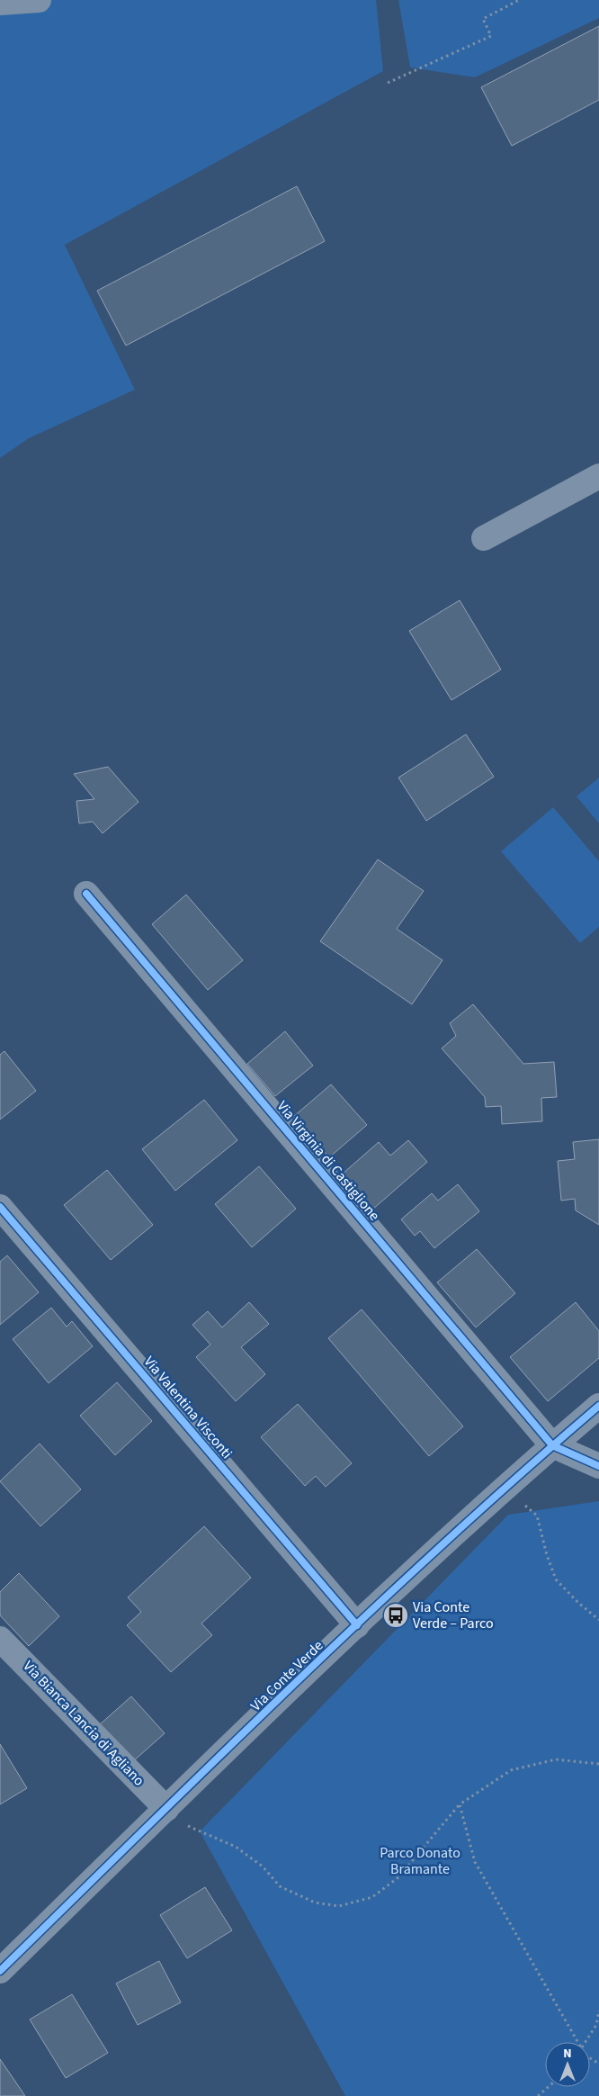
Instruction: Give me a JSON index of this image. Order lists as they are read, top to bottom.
{
  "streets": {
    "street": [
      "Via Virginia di Castiglione",
      "Via Valentina Visconti",
      "Via Conte Verde",
      "Via Bianca Lancia di Agliano"
    ]
  },
  "crossings": [
    ["Via Virginia di Castiglione", "Via Conte Verde"],
    ["Via Valentina Visconti", "Via Conte Verde"],
    ["Via Conte Verde", "Via Bianca Lancia di Agliano"]
  ],
  "parks": ["Parco Donato Bramante"],
  "places": {
    "bus stop": ["Via Conte Verde – Parco"]
  },
  "north": "top"
}
